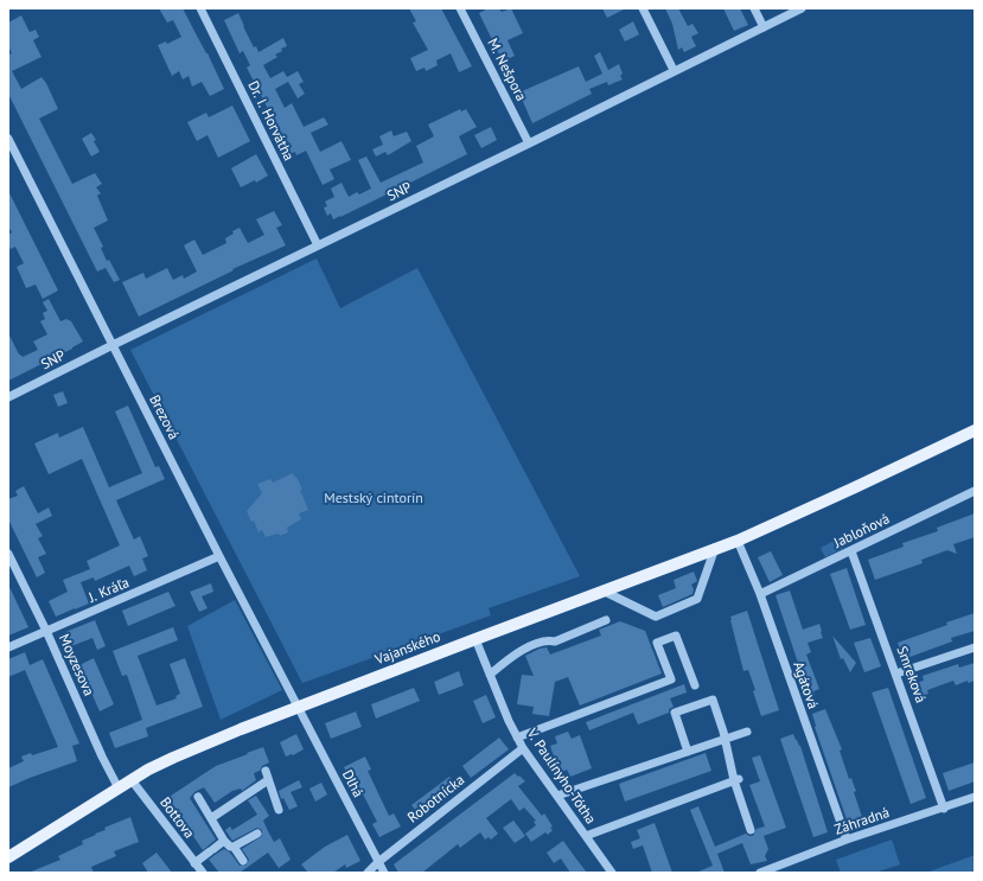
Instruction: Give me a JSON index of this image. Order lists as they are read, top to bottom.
{
  "streets": {
    "main road": ["Vajanského"],
    "street": [
      "M. Nešpora",
      "Dr. I. Horvátha",
      "SNP",
      "Brezová",
      "Jabloňová",
      "J. Kráľa",
      "Moyzesova",
      "Smreková",
      "Agátová",
      "V. Paulínyho-Tótha",
      "Dlhá",
      "Robotnícka",
      "Bottova",
      "Záhradná"
    ]
  },
  "crossings": [
    ["M. Nešpora", "SNP"],
    ["Dr. I. Horvátha", "SNP"],
    ["SNP", "Brezová"],
    ["Brezová", "J. Kráľa"],
    ["Brezová", "Vajanského"],
    ["Brezová", "Dlhá"],
    ["Jabloňová", "Smreková"],
    ["Jabloňová", "Agátová"],
    ["J. Kráľa", "Moyzesova"],
    ["Vajanského", "Moyzesova"],
    ["Vajanského", "Agátová"],
    ["Vajanského", "V. Paulínyho-Tótha"],
    ["Vajanského", "Dlhá"],
    ["Vajanského", "Bottova"],
    ["Smreková", "Záhradná"],
    ["Agátová", "Záhradná"],
    ["V. Paulínyho-Tótha", "Robotnícka"],
    ["Dlhá", "Robotnícka"]
  ],
  "parks": ["Mestský cintorín"]
}
